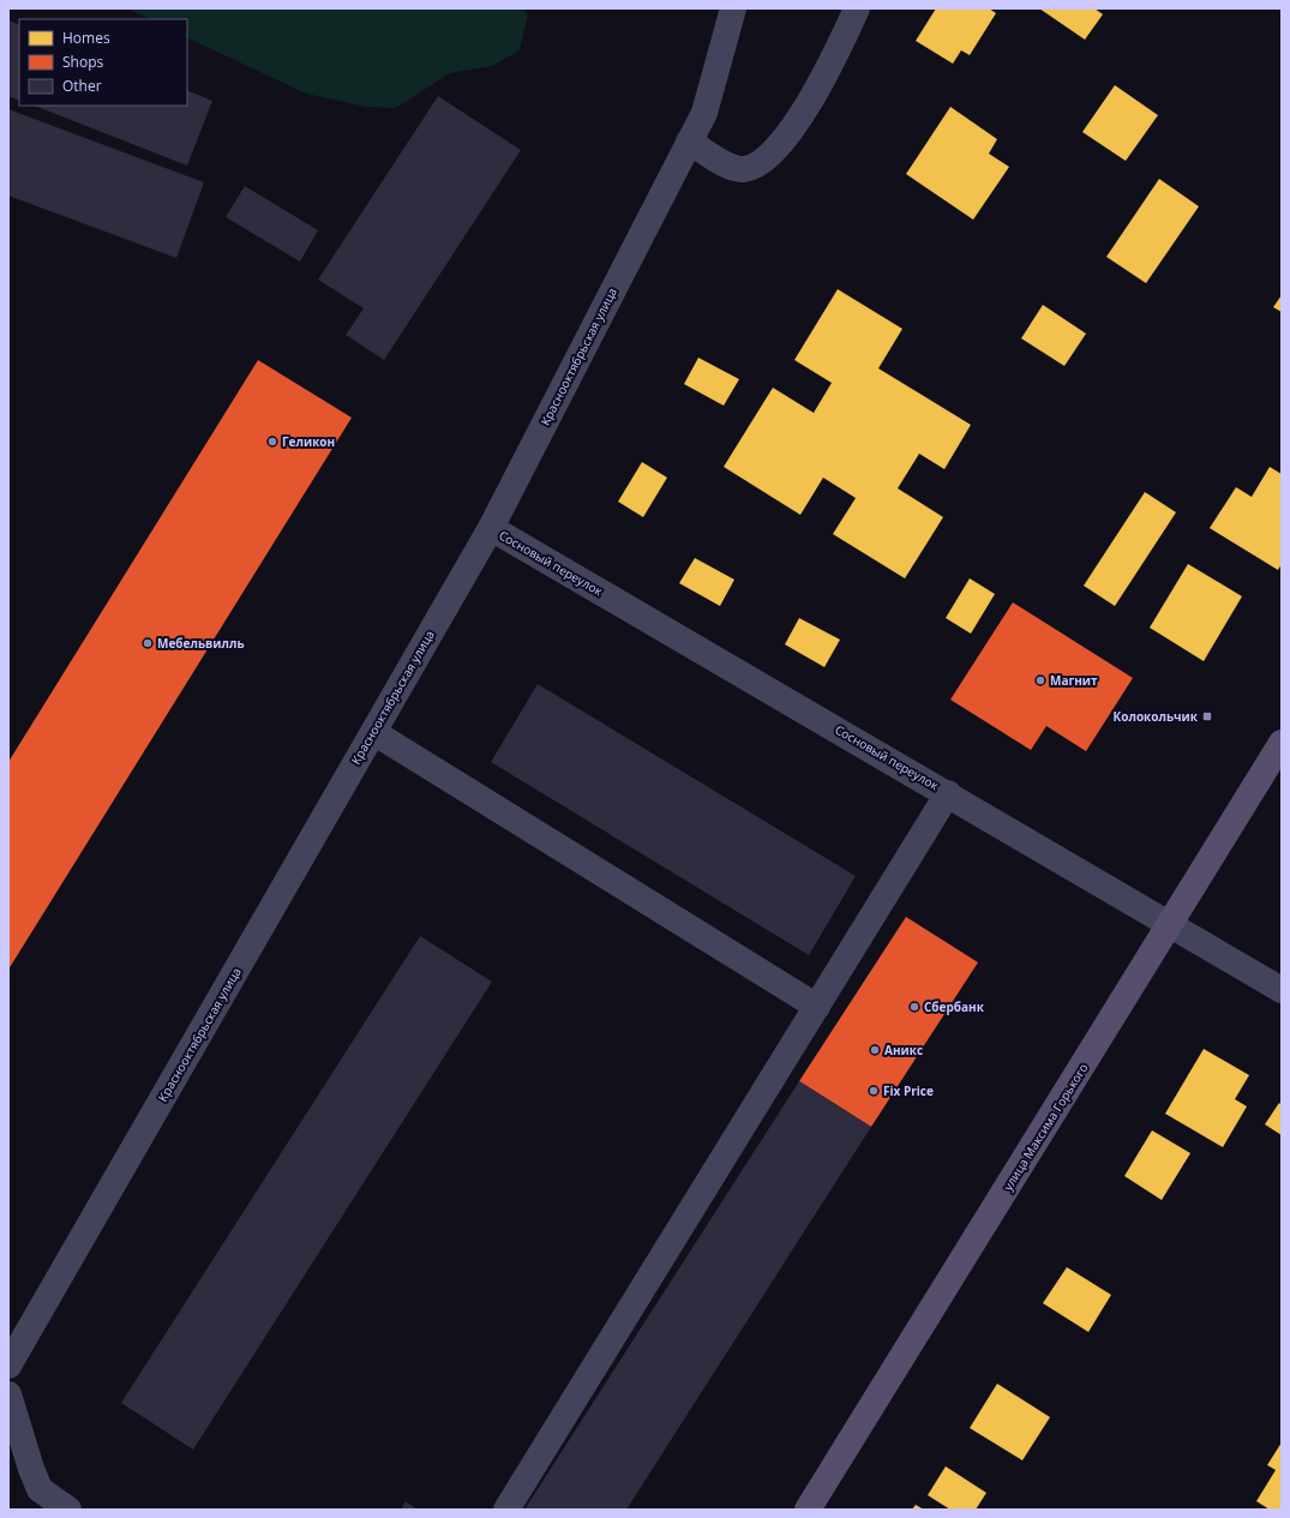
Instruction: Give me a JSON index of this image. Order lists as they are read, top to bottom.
{
  "streets": {
    "main road": ["улица Максима Горького"],
    "street": ["Краснооктябрьская улица", "Сосновый переулок"]
  },
  "crossings": [
    ["Краснооктябрьская улица", "Сосновый переулок"],
    ["Сосновый переулок", "улица Максима Горького"]
  ],
  "places": {
    "other": [
      "Геликон",
      "Мебельвилль",
      "Магнит",
      "Сбербанк",
      "Аникс",
      "Fix Price"
    ],
    "transit": ["Колокольчик"]
  },
  "legend": ["Homes", "Shops", "Other"]
}
